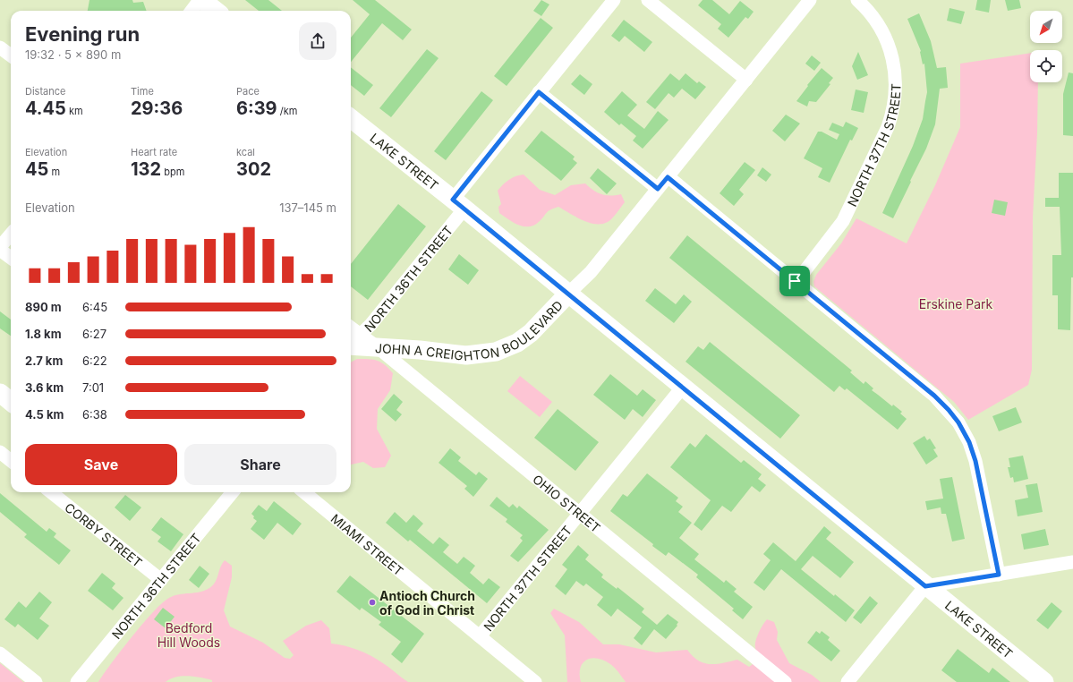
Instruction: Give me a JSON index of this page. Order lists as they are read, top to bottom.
{
  "streets": {
    "main road": ["LAKE STREET", "JOHN A CREIGHTON BOULEVARD"],
    "street": [
      "NORTH 37TH STREET",
      "NORTH 36TH STREET",
      "OHIO STREET",
      "CORBY STREET",
      "MIAMI STREET"
    ]
  },
  "crossings": [
    ["NORTH 37TH STREET", "LAKE STREET"],
    ["NORTH 37TH STREET", "OHIO STREET"],
    ["NORTH 37TH STREET", "MIAMI STREET"],
    ["LAKE STREET", "NORTH 36TH STREET"],
    ["LAKE STREET", "JOHN A CREIGHTON BOULEVARD"],
    ["NORTH 36TH STREET", "JOHN A CREIGHTON BOULEVARD"],
    ["NORTH 36TH STREET", "CORBY STREET"],
    ["JOHN A CREIGHTON BOULEVARD", "OHIO STREET"]
  ],
  "parks": ["Erskine Park", "Bedford Hill Woods"],
  "places": ["Antioch Church of God in Christ"],
  "north": "bottom left",
  "page": {
    "heading": ["Evening run", "19:32 · 5 × 890 m"],
    "stats": [
      ["Distance", "4.45 km"],
      ["Time", "29:36"],
      ["Pace", "6:39 /km"],
      ["Elevation", "45 m"],
      ["Heart rate", "132 bpm"],
      ["kcal", "302"]
    ],
    "chart": ["Elevation", "137–145 m"],
    "list": [
      {
        "name": "890 m",
        "note": "6:45"
      },
      {
        "name": "1.8 km",
        "note": "6:27"
      },
      {
        "name": "2.7 km",
        "note": "6:22"
      },
      {
        "name": "3.6 km",
        "note": "7:01"
      },
      {
        "name": "4.5 km",
        "note": "6:38"
      }
    ],
    "buttons": ["Save", "Share"]
  }
}
